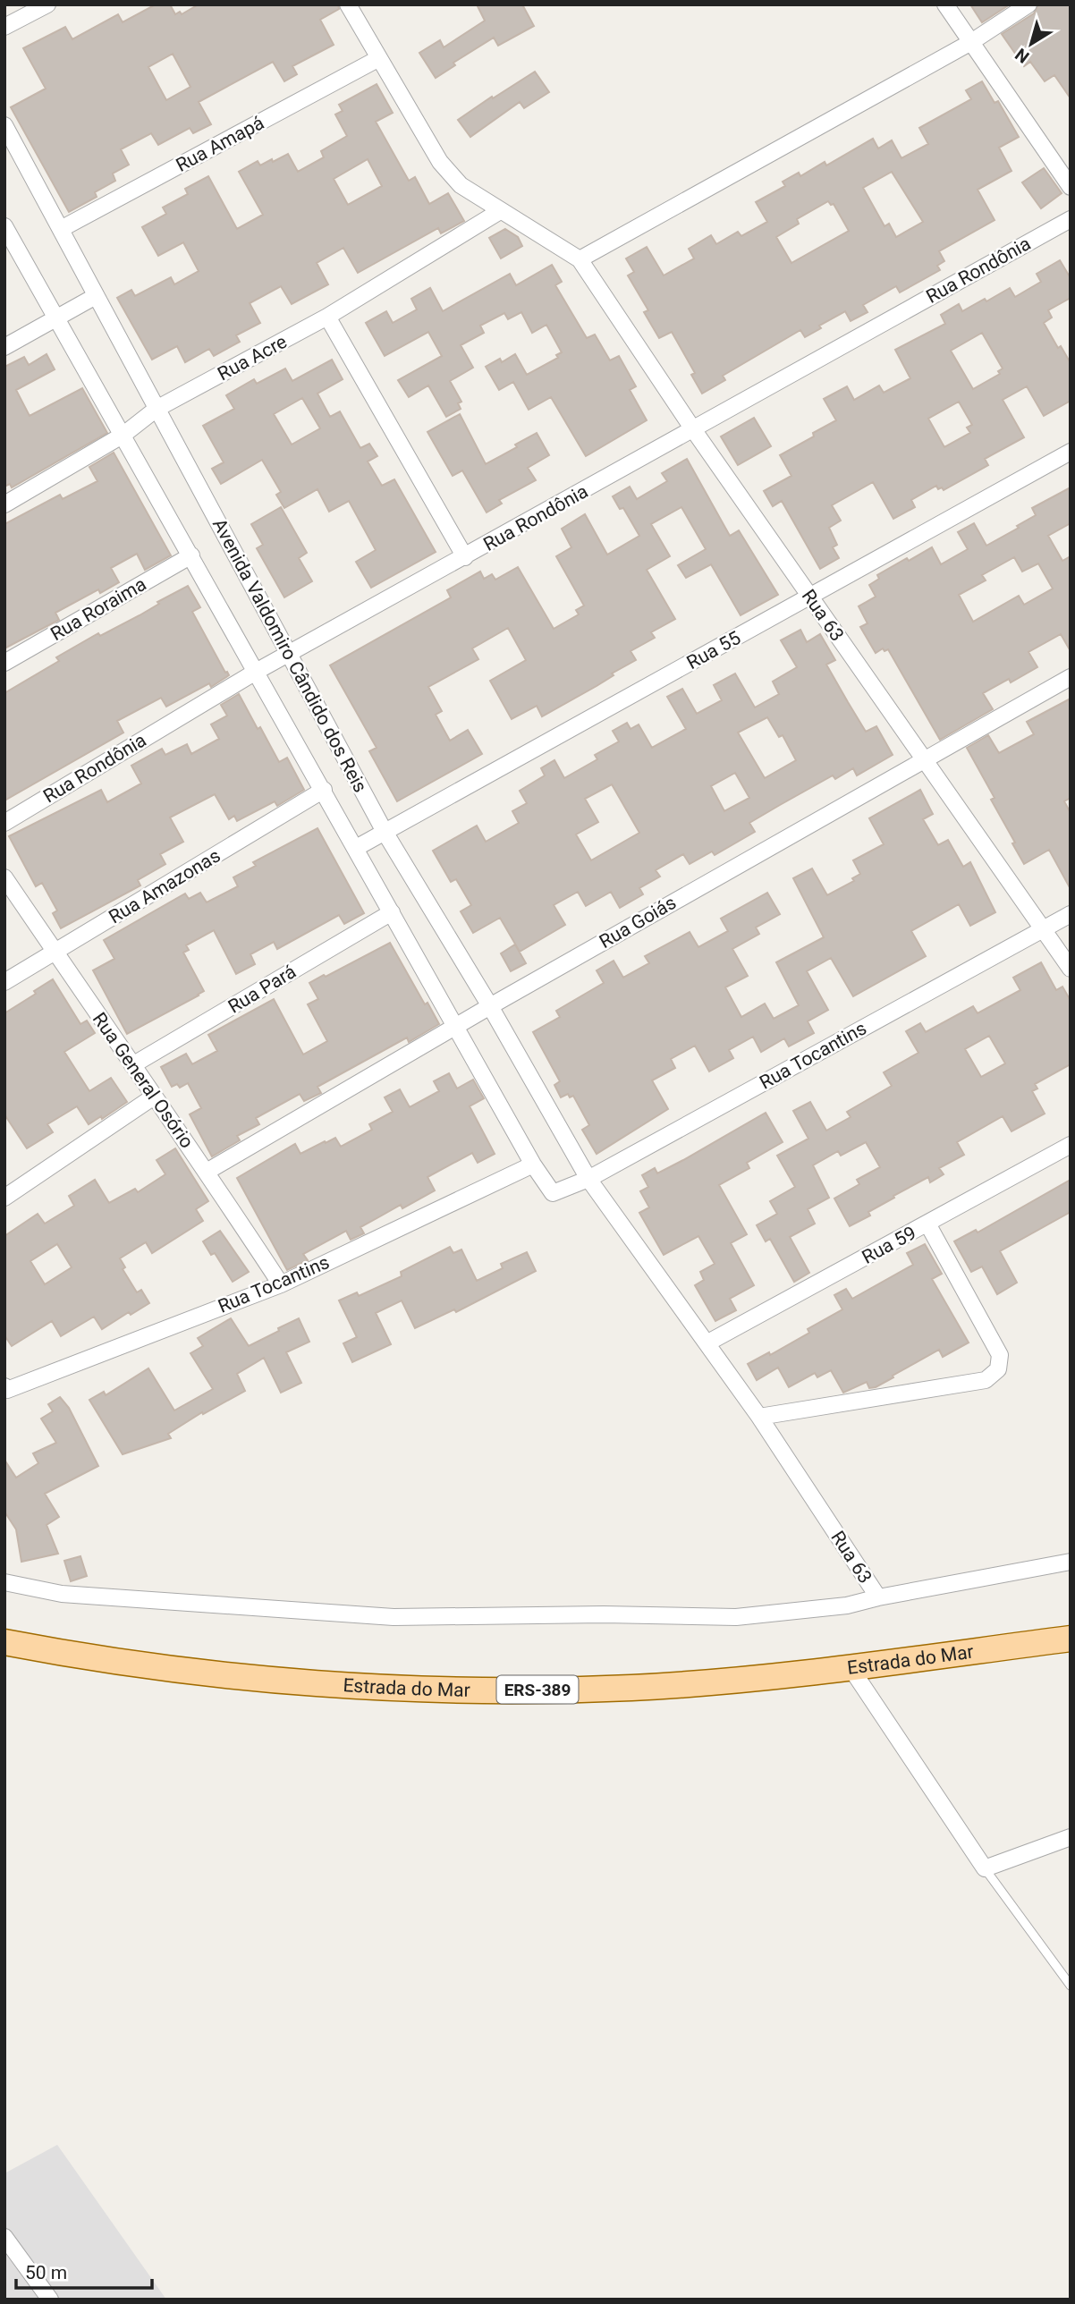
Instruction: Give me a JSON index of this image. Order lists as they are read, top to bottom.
{
  "streets": {
    "main road": ["Estrada do Mar", "ERS-389"],
    "street": [
      "Rua Amapá",
      "Rua Rondônia",
      "Rua Acre",
      "Rua Roraima",
      "Rua 63",
      "Rua 55",
      "Avenida Valdomiro Cândido dos Reis",
      "Rua Amazonas",
      "Rua Goiás",
      "Rua Pará",
      "Rua Tocantins",
      "Rua General Osório",
      "Rua 59"
    ]
  },
  "crossings": [
    ["Rua Amapá", "Avenida Valdomiro Cândido dos Reis"],
    ["Rua Rondônia", "Rua 63"],
    ["Rua Rondônia", "Avenida Valdomiro Cândido dos Reis"],
    ["Rua Acre", "Avenida Valdomiro Cândido dos Reis"],
    ["Rua Roraima", "Avenida Valdomiro Cândido dos Reis"],
    ["Rua 63", "Rua 55"],
    ["Rua 63", "Avenida Valdomiro Cândido dos Reis"],
    ["Rua 63", "Rua Goiás"],
    ["Rua 63", "Rua Tocantins"],
    ["Rua 63", "Rua 59"],
    ["Rua 55", "Avenida Valdomiro Cândido dos Reis"],
    ["Avenida Valdomiro Cândido dos Reis", "Rua Amazonas"],
    ["Avenida Valdomiro Cândido dos Reis", "Rua Goiás"],
    ["Avenida Valdomiro Cândido dos Reis", "Rua Pará"],
    ["Avenida Valdomiro Cândido dos Reis", "Rua Tocantins"],
    ["Avenida Valdomiro Cândido dos Reis", "Rua 59"],
    ["Rua Amazonas", "Rua General Osório"],
    ["Rua Goiás", "Rua General Osório"],
    ["Rua Pará", "Rua General Osório"],
    ["Rua Tocantins", "Rua General Osório"]
  ],
  "scale_bar": "50 m",
  "north": "bottom left"
}
